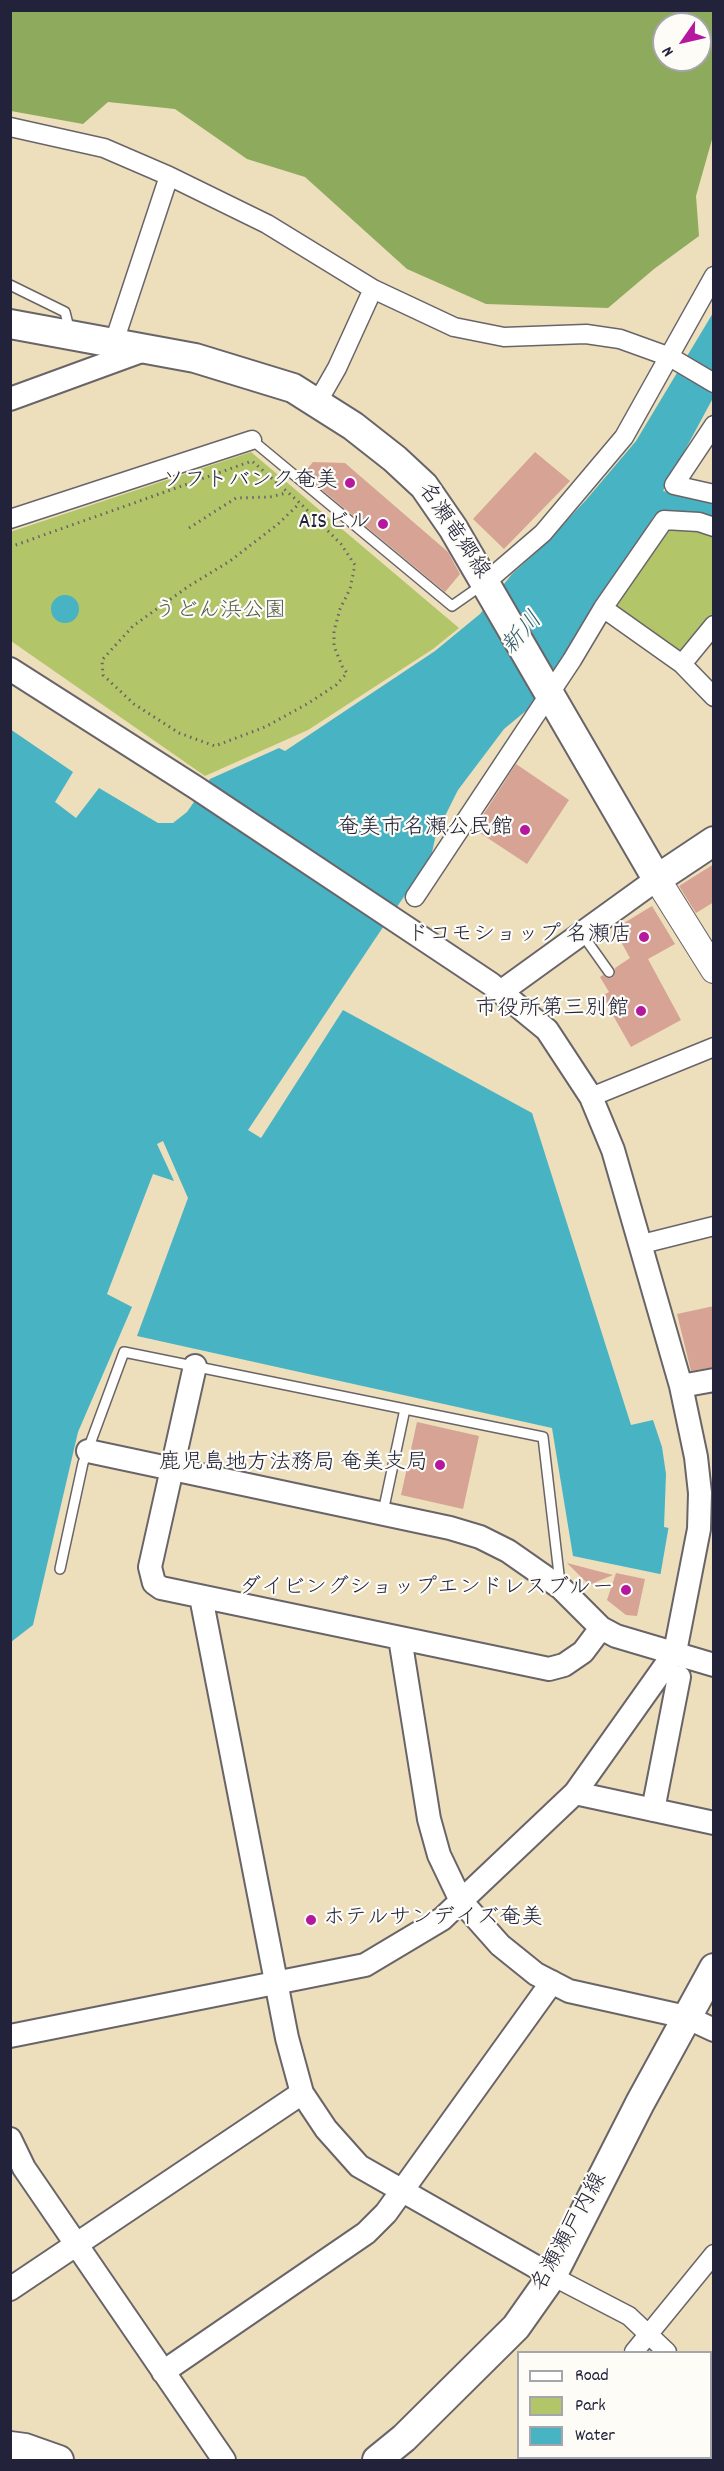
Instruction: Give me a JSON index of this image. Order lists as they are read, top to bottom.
{
  "streets": {
    "main road": ["名瀬竜郷線", "名瀬瀬戸内線"]
  },
  "water": ["新川"],
  "parks": ["うどん浜公園"],
  "places": [
    "ソフトバンク奄美",
    "AISビル",
    "奄美市名瀬公民館",
    "ドコモショップ 名瀬店",
    "市役所第三別館",
    "鹿児島地方法務局 奄美支局",
    "ダイビングショップエンドレスブルー",
    "ホテルサンデイズ奄美"
  ],
  "legend": ["Road", "Park", "Water"],
  "north": "bottom left"
}
